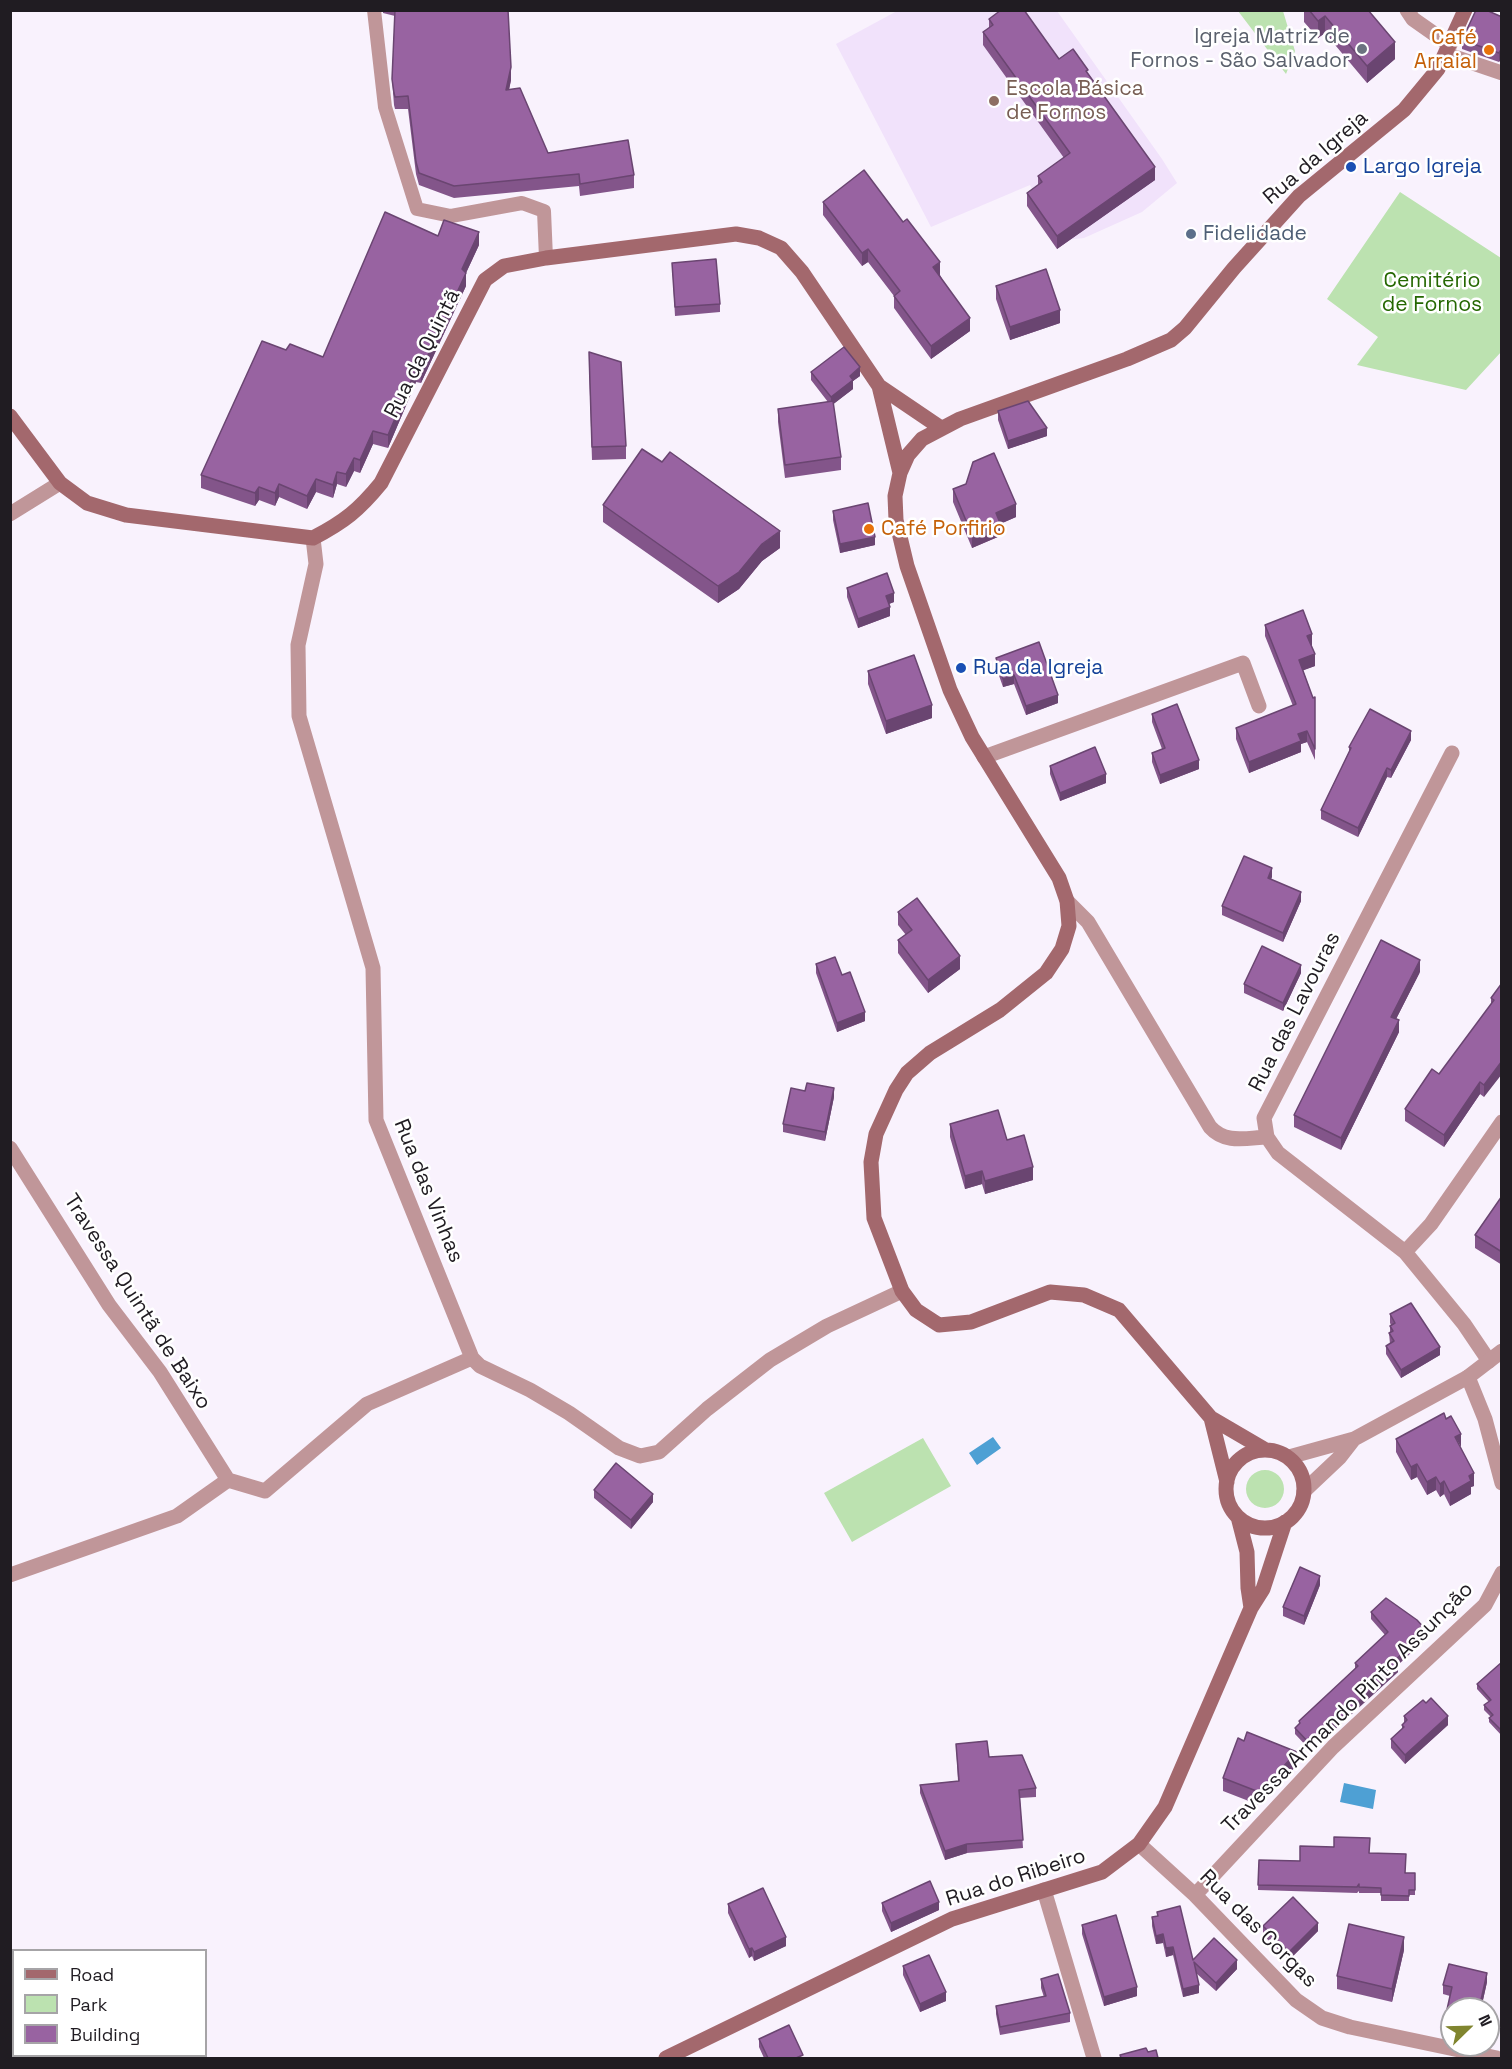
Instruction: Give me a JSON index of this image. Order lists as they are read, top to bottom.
{
  "streets": {
    "main road": ["Rua da Igreja", "Rua da Quintã", "Rua do Ribeiro"],
    "street": [
      "Rua das Lavouras",
      "Rua das Vinhas",
      "Travessa Quintã de Baixo",
      "Travessa Armando Pinto Assunção",
      "Rua das Corgas"
    ]
  },
  "crossings": [
    ["Rua da Igreja", "Rua da Quintã"],
    ["Rua da Igreja", "Rua do Ribeiro"],
    ["Rua da Quintã", "Rua das Vinhas"],
    ["Travessa Armando Pinto Assunção", "Rua das Corgas"],
    ["Rua do Ribeiro", "Rua das Corgas"]
  ],
  "parks": ["Cemitério de Fornos"],
  "places": [
    "Igreja Matriz de Fornos - São Salvador",
    "Café Arraial",
    "Escola Básica de Fornos",
    "Largo Igreja",
    "Fidelidade",
    "Café Porfirio",
    "Rua da Igreja"
  ],
  "legend": ["Road", "Park", "Building"],
  "north": "top right"
}
